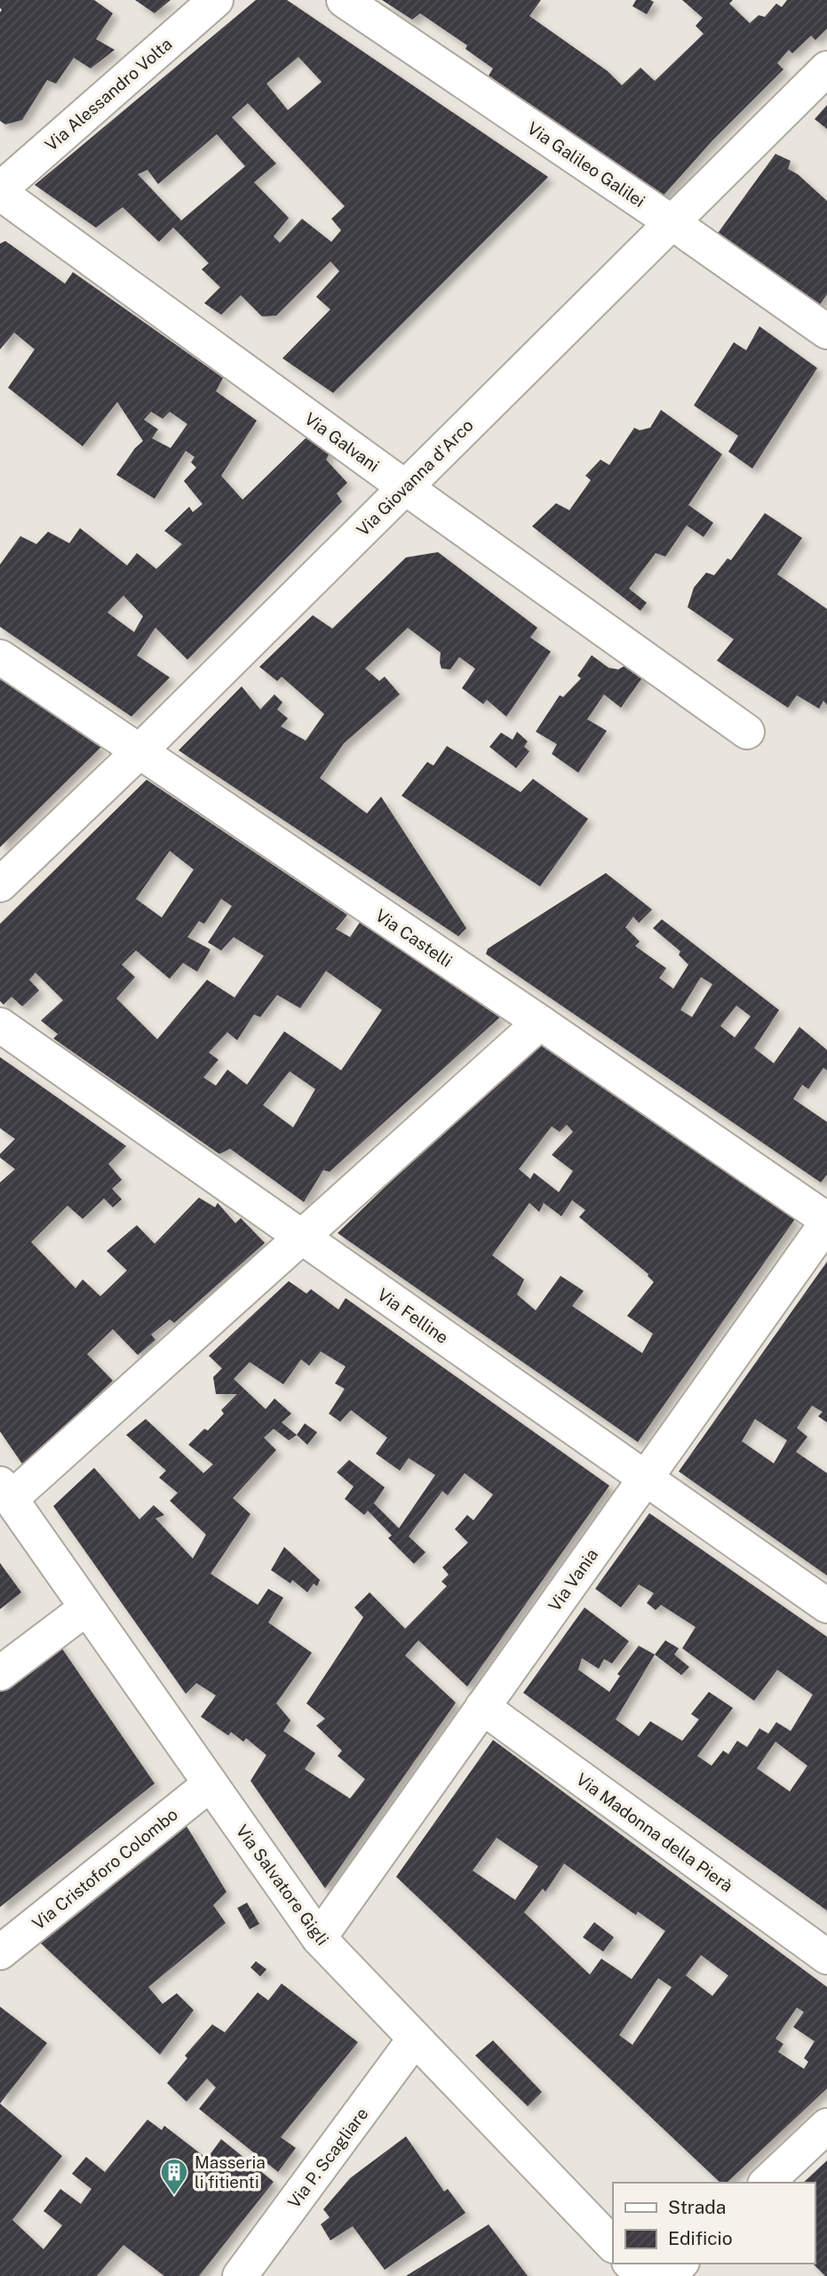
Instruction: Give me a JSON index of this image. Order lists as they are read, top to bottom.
{
  "streets": {
    "street": [
      "Via Alessandro Volta",
      "Via Galileo Galilei",
      "Via Galvani",
      "Via Giovanna d'Arco",
      "Via Castelli",
      "Via Felline",
      "Via Vania",
      "Via Madonna della Pierà",
      "Via Cristoforo Colombo",
      "Via Salvatore Gigli",
      "Via P. Scagliare"
    ]
  },
  "crossings": [
    ["Via Alessandro Volta", "Via Galvani"],
    ["Via Galileo Galilei", "Via Giovanna d'Arco"],
    ["Via Galvani", "Via Giovanna d'Arco"],
    ["Via Giovanna d'Arco", "Via Castelli"],
    ["Via Castelli", "Via Vania"],
    ["Via Felline", "Via Vania"],
    ["Via Vania", "Via Madonna della Pierà"],
    ["Via Vania", "Via Salvatore Gigli"],
    ["Via Cristoforo Colombo", "Via Salvatore Gigli"],
    ["Via Salvatore Gigli", "Via P. Scagliare"]
  ],
  "places": {
    "building": ["Masseria li fitienti"]
  },
  "legend": ["Strada", "Edificio"]
}
